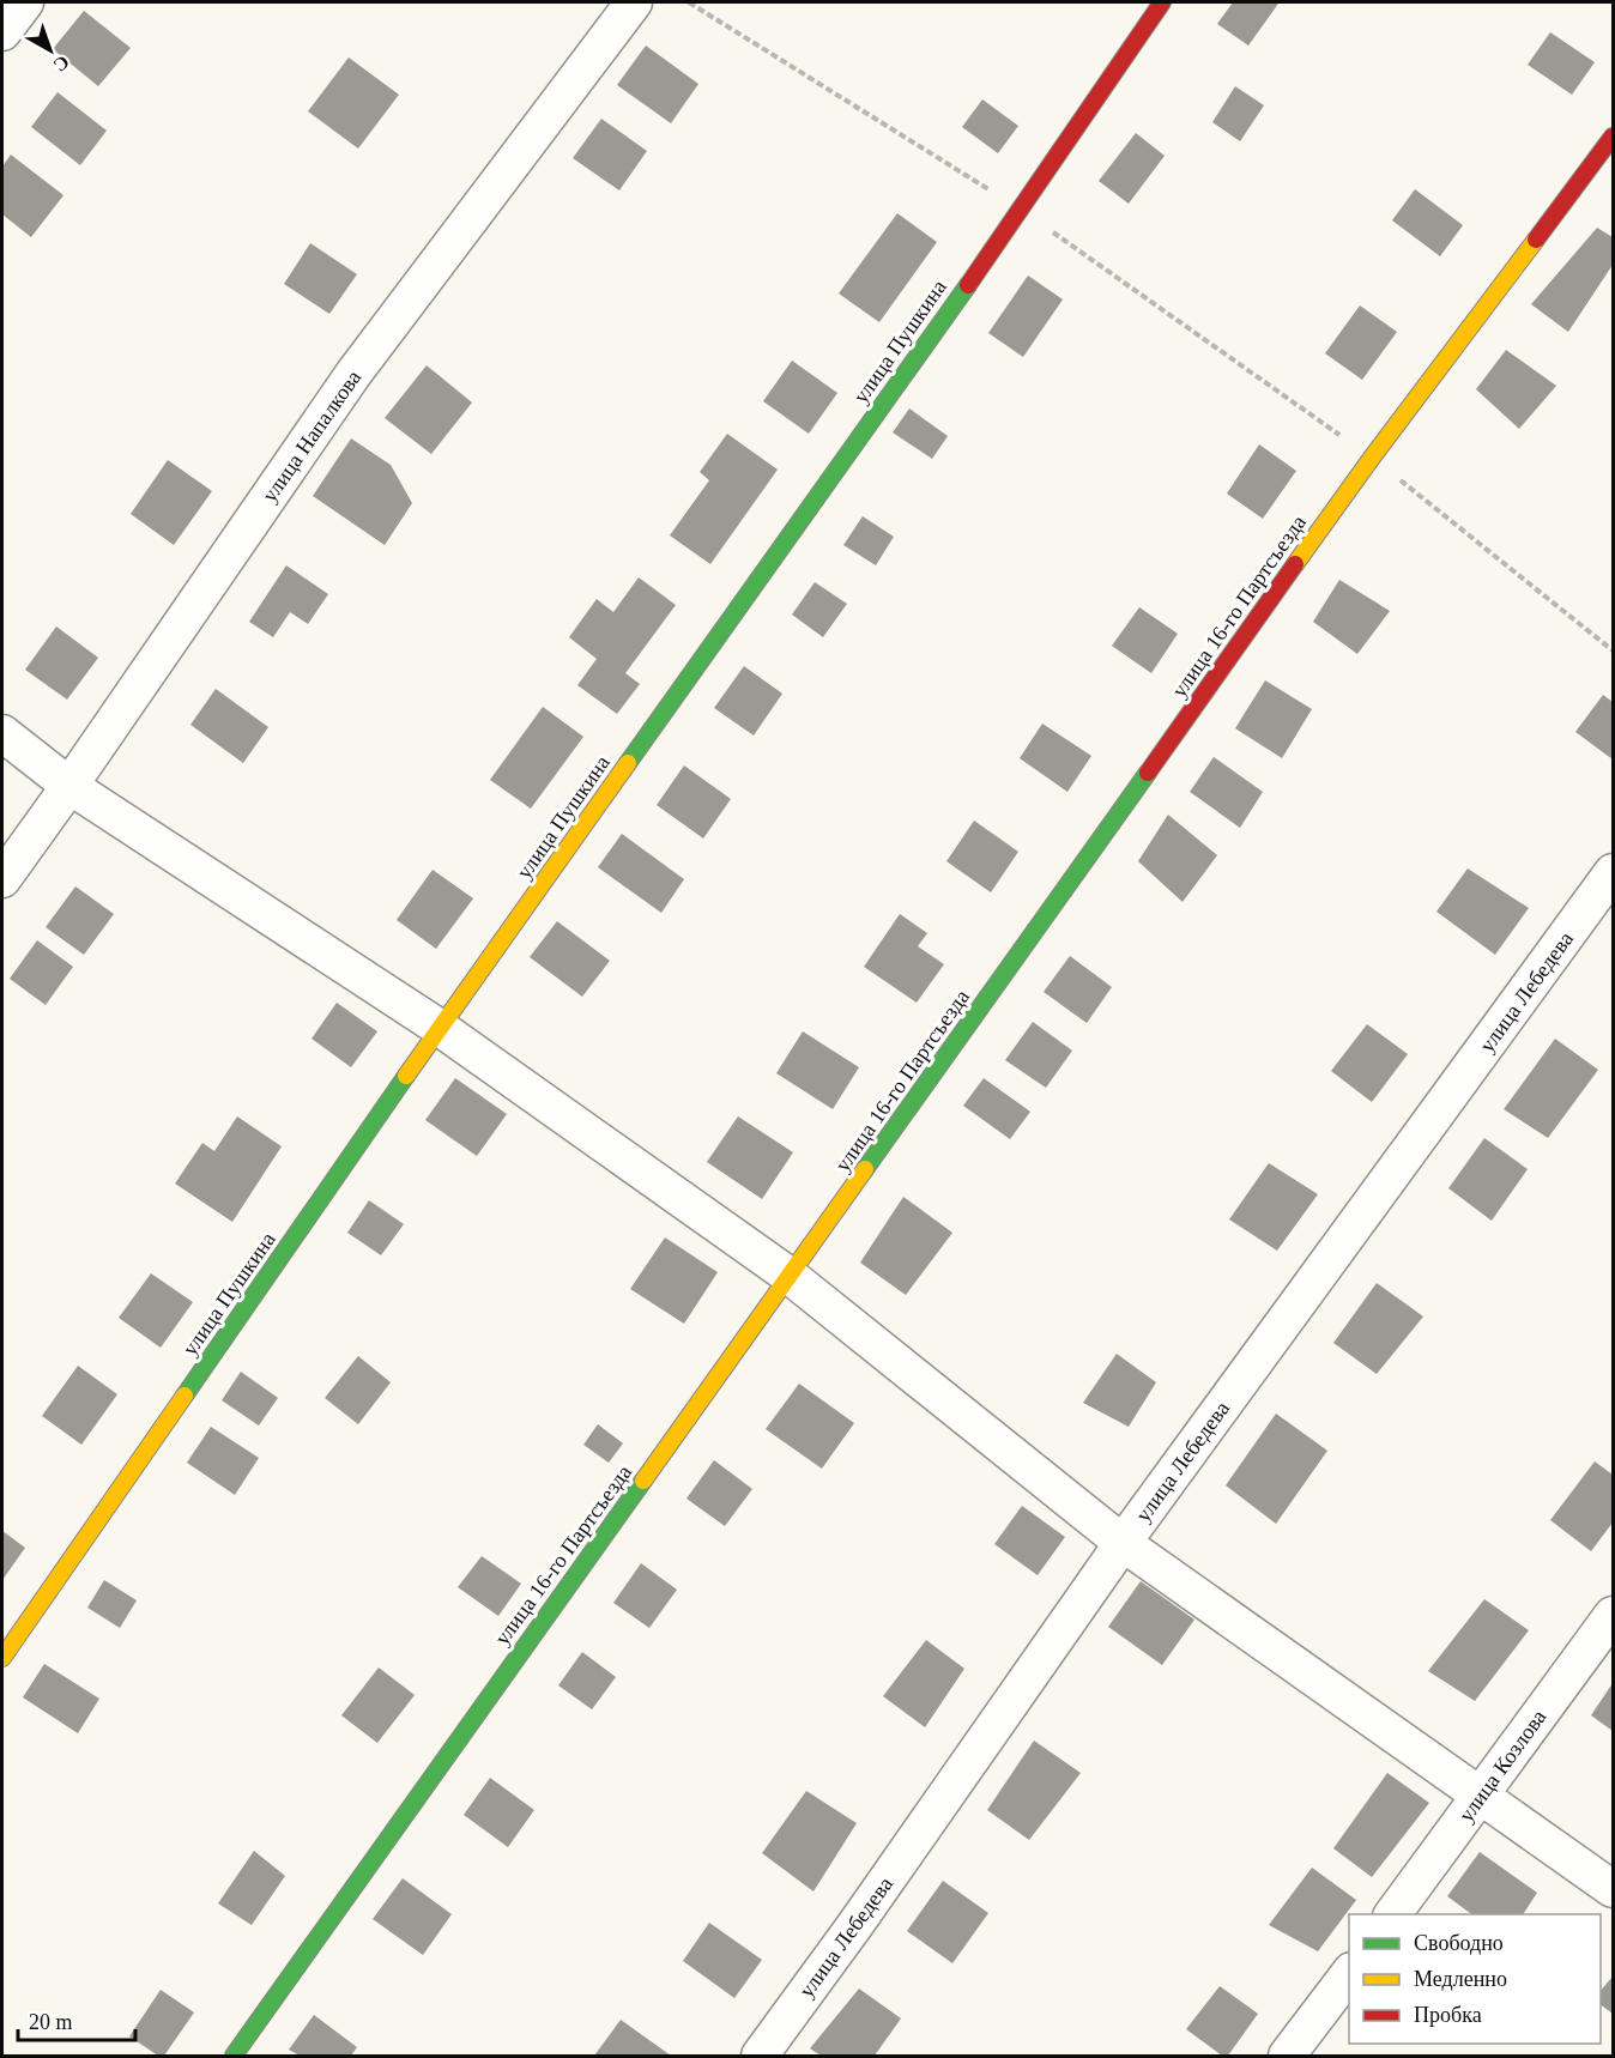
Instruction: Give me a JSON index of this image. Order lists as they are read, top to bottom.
{
  "streets": {
    "street": [
      "улица Пушкина",
      "улица Напалкова",
      "улица 16-го Партсъезда",
      "улица Лебедева",
      "улица Козлова"
    ]
  },
  "legend": ["Свободно", "Медленно", "Пробка"],
  "scale_bar": "20 m",
  "north": "bottom right"
}
